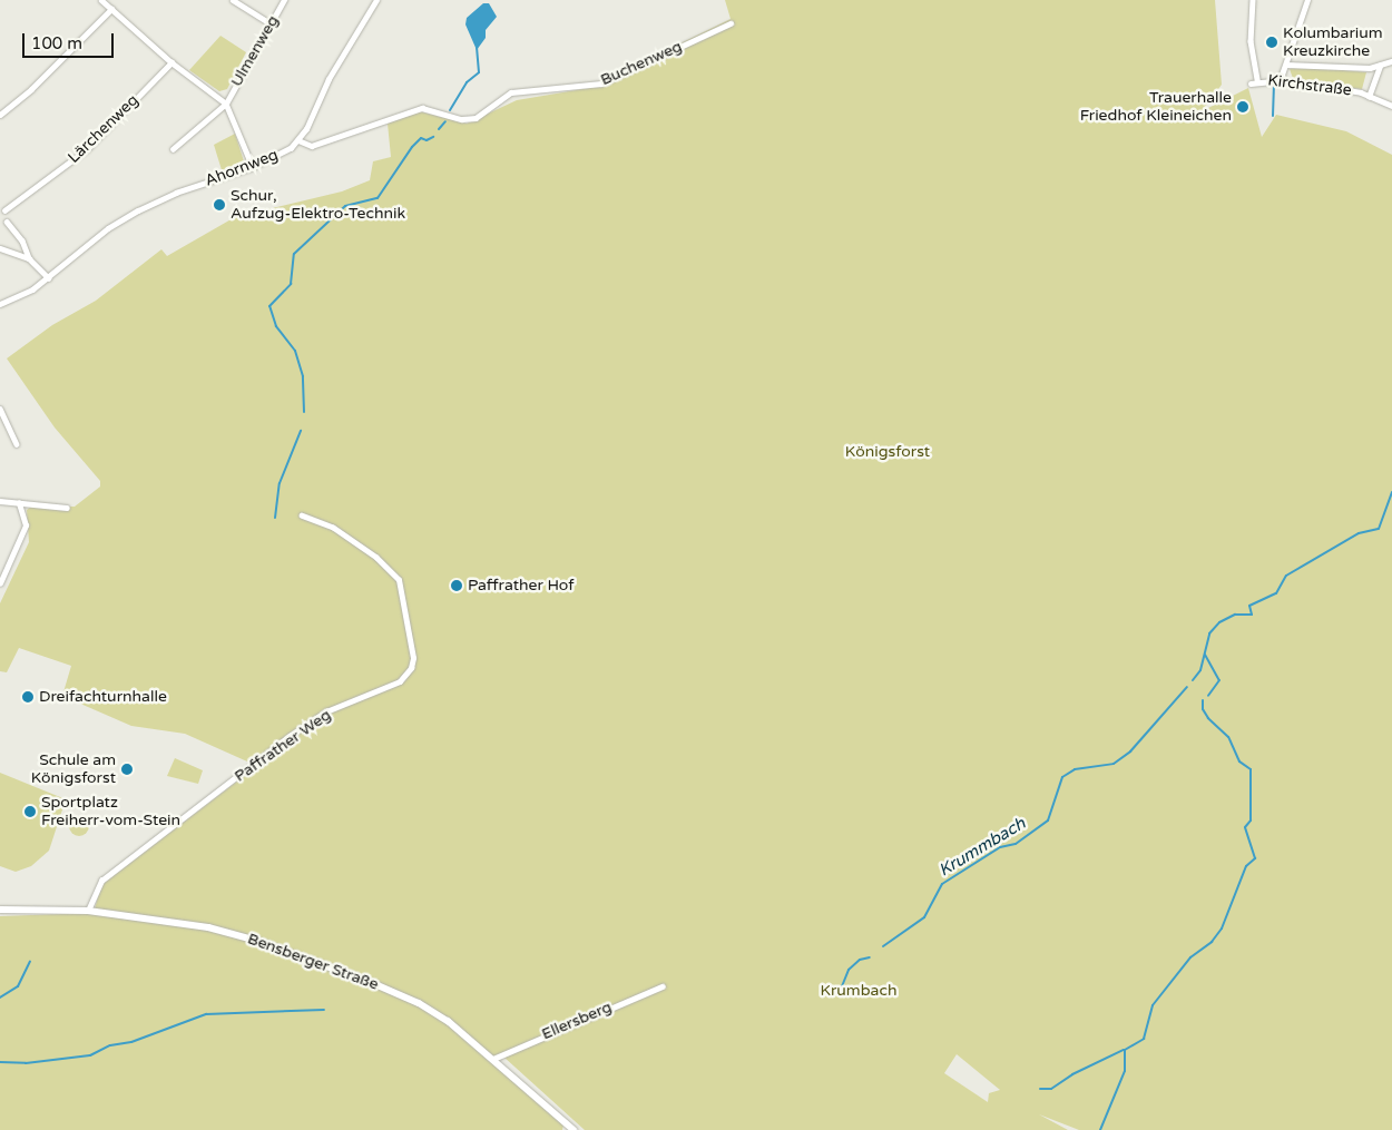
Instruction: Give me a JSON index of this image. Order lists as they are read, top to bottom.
{
  "streets": {
    "main road": ["Bensberger Straße"],
    "street": [
      "Ulmenweg",
      "Buchenweg",
      "Kirchstraße",
      "Lärchenweg",
      "Ahornweg",
      "Paffrather Weg",
      "Ellersberg"
    ]
  },
  "crossings": [
    ["Buchenweg", "Ahornweg"],
    ["Paffrather Weg", "Bensberger Straße"],
    ["Bensberger Straße", "Ellersberg"]
  ],
  "water": ["Krummbach"],
  "parks": ["Königsforst", "Krumbach"],
  "places": [
    "Kolumbarium Kreuzkirche",
    "Trauerhalle Friedhof Kleineichen",
    "Schur, Aufzug-Elektro-Technik",
    "Paffrather Hof",
    "Dreifachturnhalle",
    "Schule am Königsforst",
    "Sportplatz Freiherr-vom-Stein"
  ],
  "scale_bar": "100 m"
}
